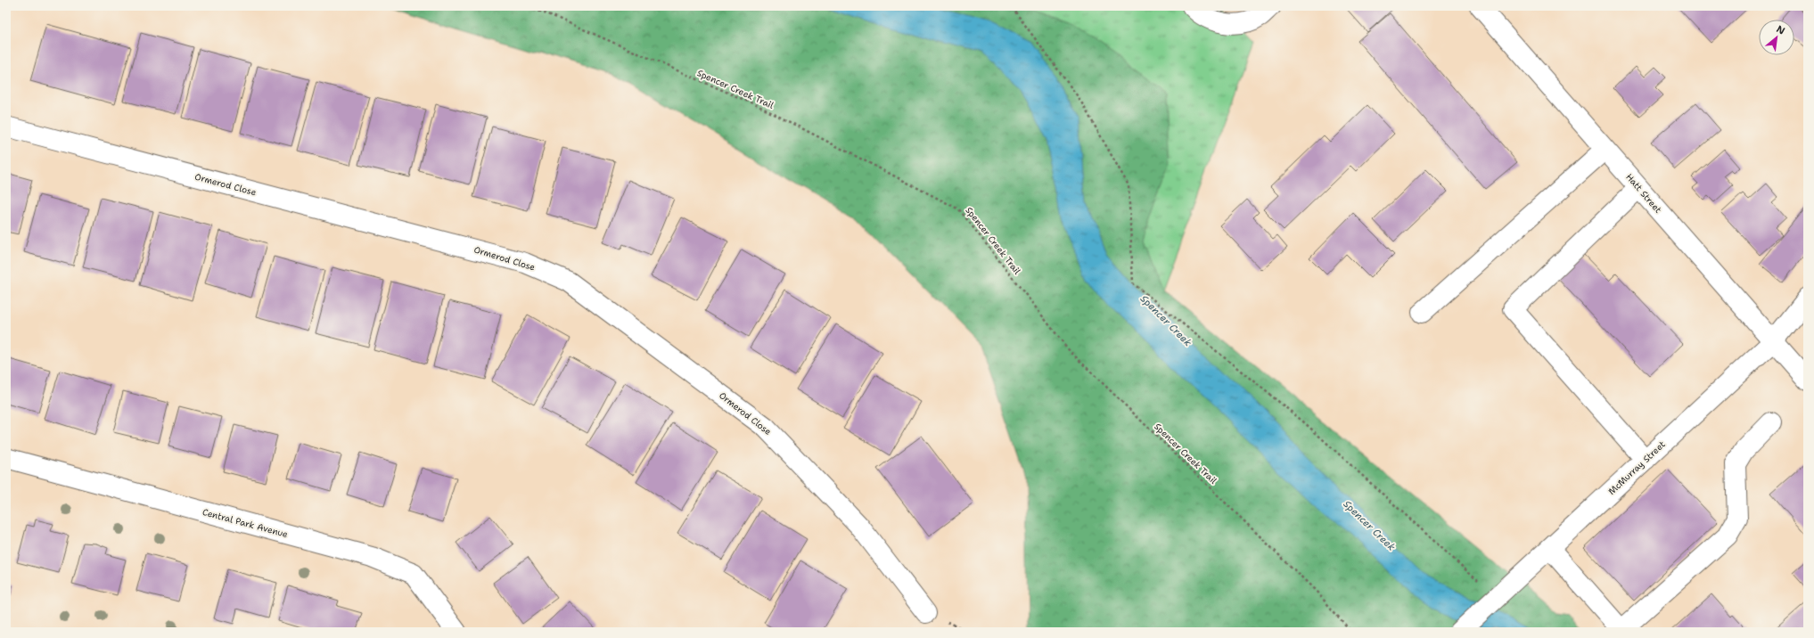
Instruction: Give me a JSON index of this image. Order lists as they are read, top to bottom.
{
  "streets": {
    "street": [
      "Ormerod Close",
      "Hatt Street",
      "McMurray Street",
      "Central Park Avenue"
    ],
    "path": ["Spencer Creek Trail"]
  },
  "crossings": [
    ["Hatt Street", "McMurray Street"]
  ],
  "water": ["Spencer Creek"],
  "north": "top right"
}
